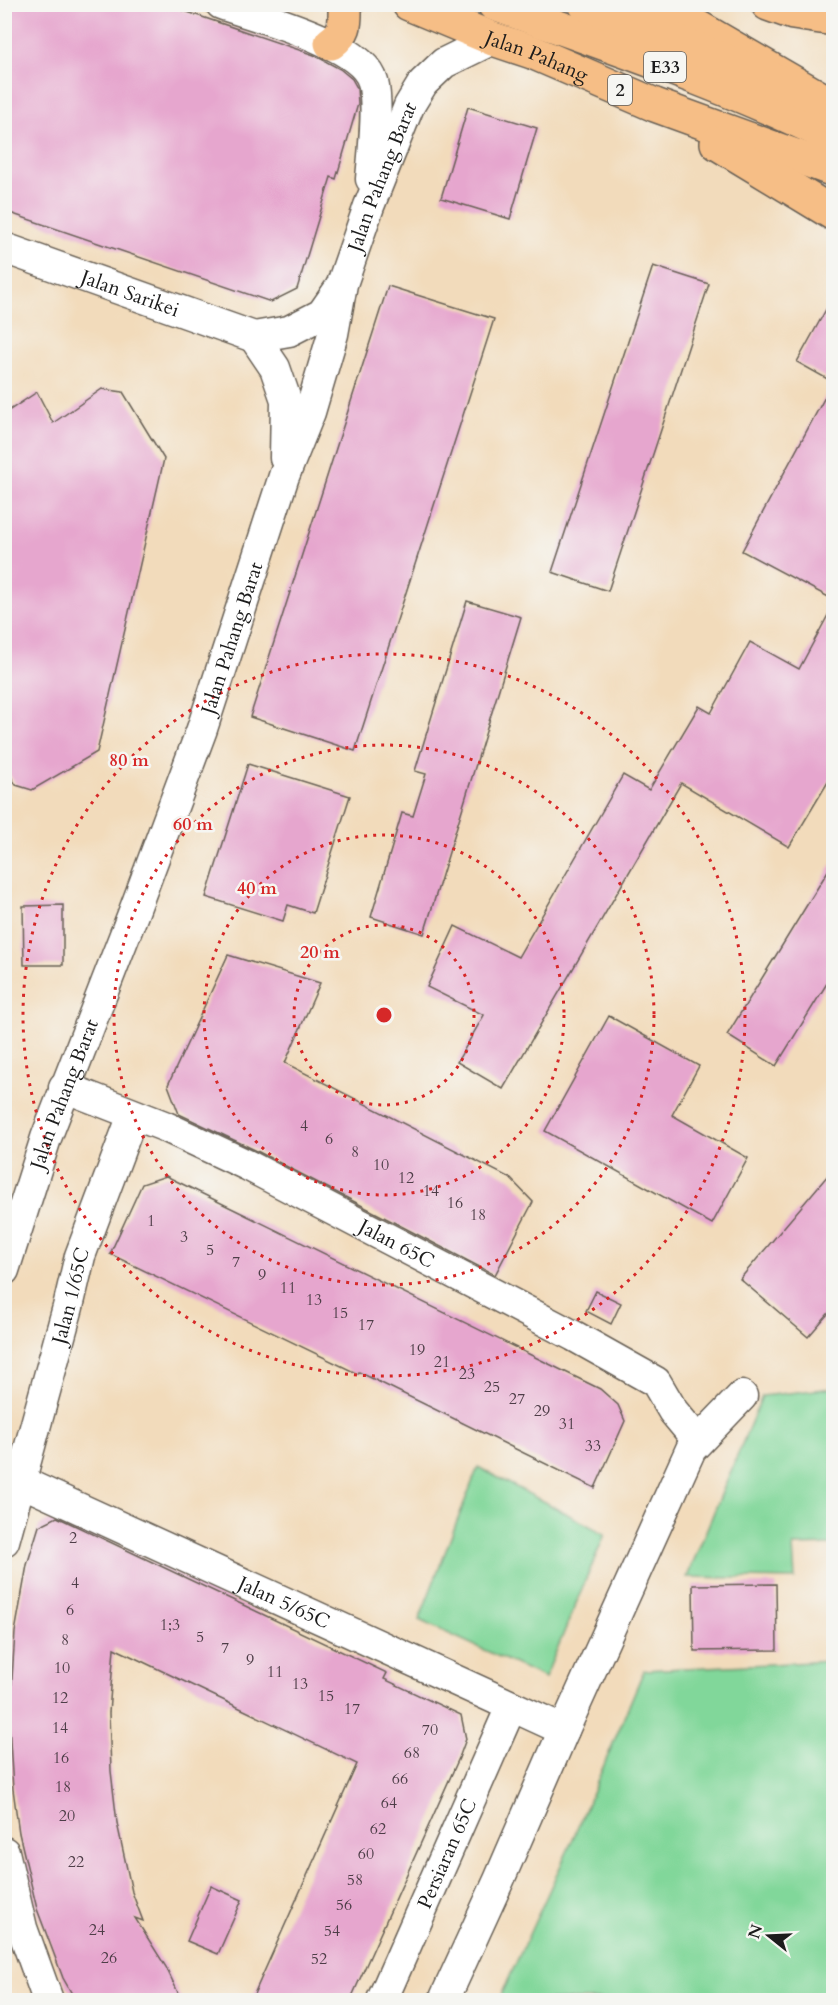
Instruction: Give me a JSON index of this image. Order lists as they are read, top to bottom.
{
  "streets": {
    "main road": ["Jalan Pahang", "E33", "2"],
    "street": [
      "Jalan Pahang Barat",
      "Jalan Sarikei",
      "Jalan 65C",
      "Jalan 1/65C",
      "Jalan 5/65C",
      "Persiaran 65C"
    ]
  },
  "crossings": [
    ["Jalan Pahang", "Jalan Pahang Barat"],
    ["Jalan Pahang Barat", "Jalan Sarikei"],
    ["Jalan Pahang Barat", "Jalan 65C"],
    ["Jalan 65C", "Jalan 1/65C"],
    ["Jalan 1/65C", "Jalan 5/65C"],
    ["Jalan 5/65C", "Persiaran 65C"]
  ],
  "house_numbers": [
    "4",
    "6",
    "8",
    "10",
    "12",
    "14",
    "16",
    "18",
    "1",
    "3",
    "5",
    "7",
    "9",
    "11",
    "13",
    "15",
    "17",
    "19",
    "21",
    "23",
    "25",
    "27",
    "29",
    "31",
    "33",
    "2",
    "4",
    "6",
    "1;3",
    "5",
    "8",
    "7",
    "9",
    "10",
    "11",
    "13",
    "15",
    "12",
    "17",
    "14",
    "70",
    "68",
    "16",
    "66",
    "18",
    "64",
    "20",
    "62",
    "60",
    "22",
    "58",
    "56",
    "24",
    "54",
    "26",
    "52"
  ],
  "north": "left",
  "rings": [
    "80 m",
    "60 m",
    "40 m",
    "20 m"
  ]
}
